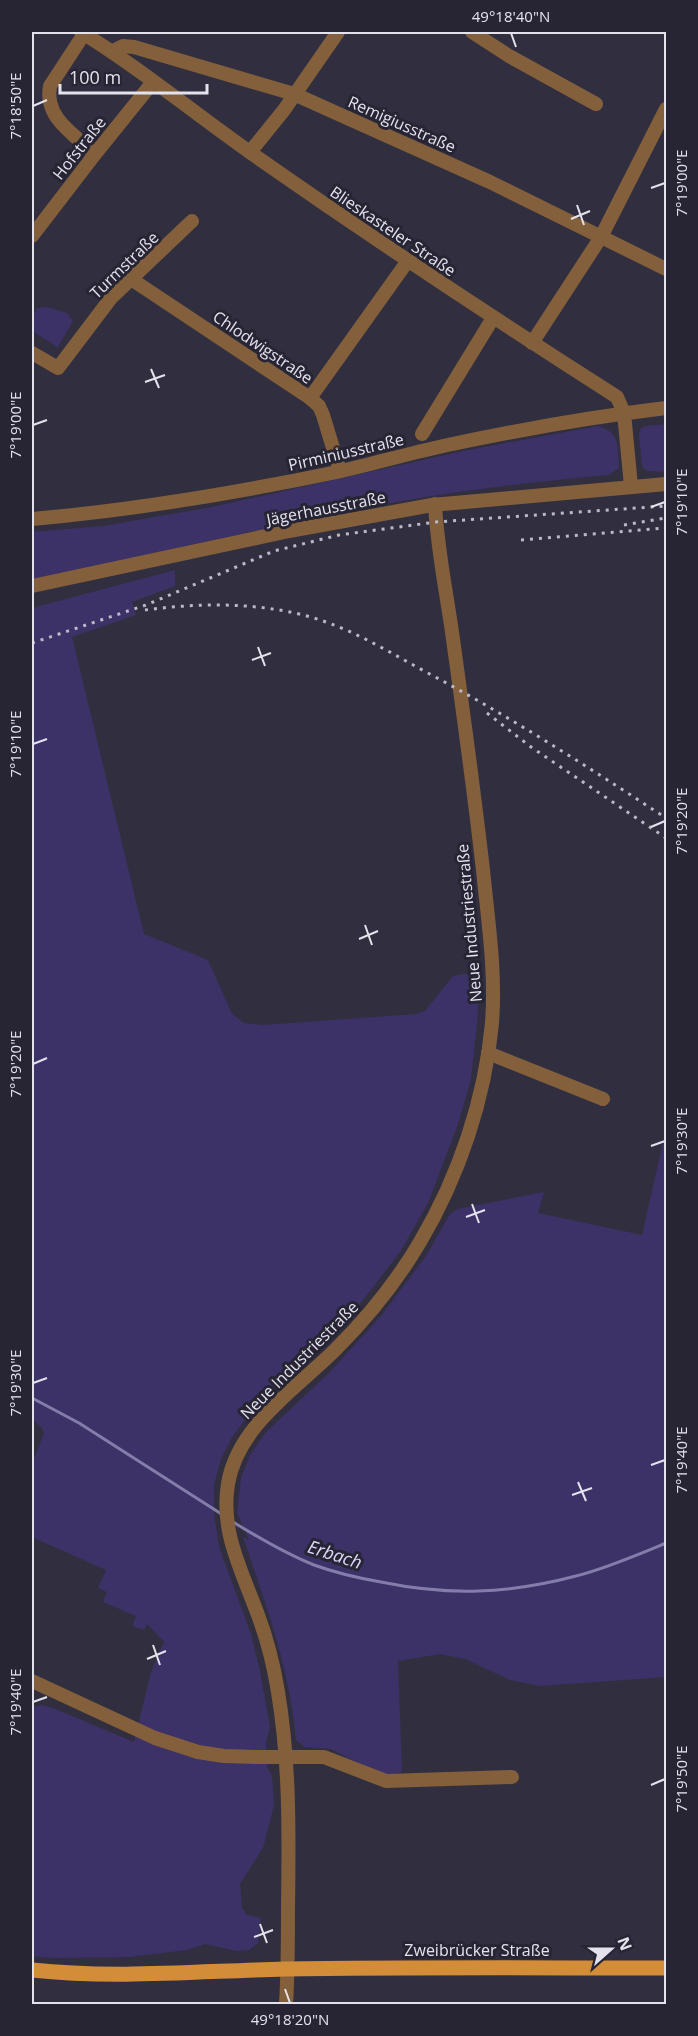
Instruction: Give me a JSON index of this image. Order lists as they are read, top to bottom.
{
  "streets": {
    "main road": ["Zweibrücker Straße"],
    "street": [
      "Remigiusstraße",
      "Hofstraße",
      "Blieskasteler Straße",
      "Turmstraße",
      "Chlodwigstraße",
      "Pirminiusstraße",
      "Jägerhausstraße",
      "Neue Industriestraße"
    ]
  },
  "crossings": [
    ["Remigiusstraße", "Blieskasteler Straße"],
    ["Hofstraße", "Blieskasteler Straße"],
    ["Blieskasteler Straße", "Pirminiusstraße"],
    ["Turmstraße", "Chlodwigstraße"],
    ["Chlodwigstraße", "Pirminiusstraße"],
    ["Jägerhausstraße", "Neue Industriestraße"],
    ["Neue Industriestraße", "Zweibrücker Straße"]
  ],
  "water": ["Erbach"],
  "scale_bar": "100 m",
  "north": "right",
  "coordinates": [
    "49°18'40\"N",
    "7°18'50\"E",
    "7°19'00\"E",
    "7°19'10\"E",
    "7°19'20\"E",
    "7°19'30\"E",
    "7°19'40\"E",
    "7°19'50\"E",
    "49°18'20\"N"
  ]
}
